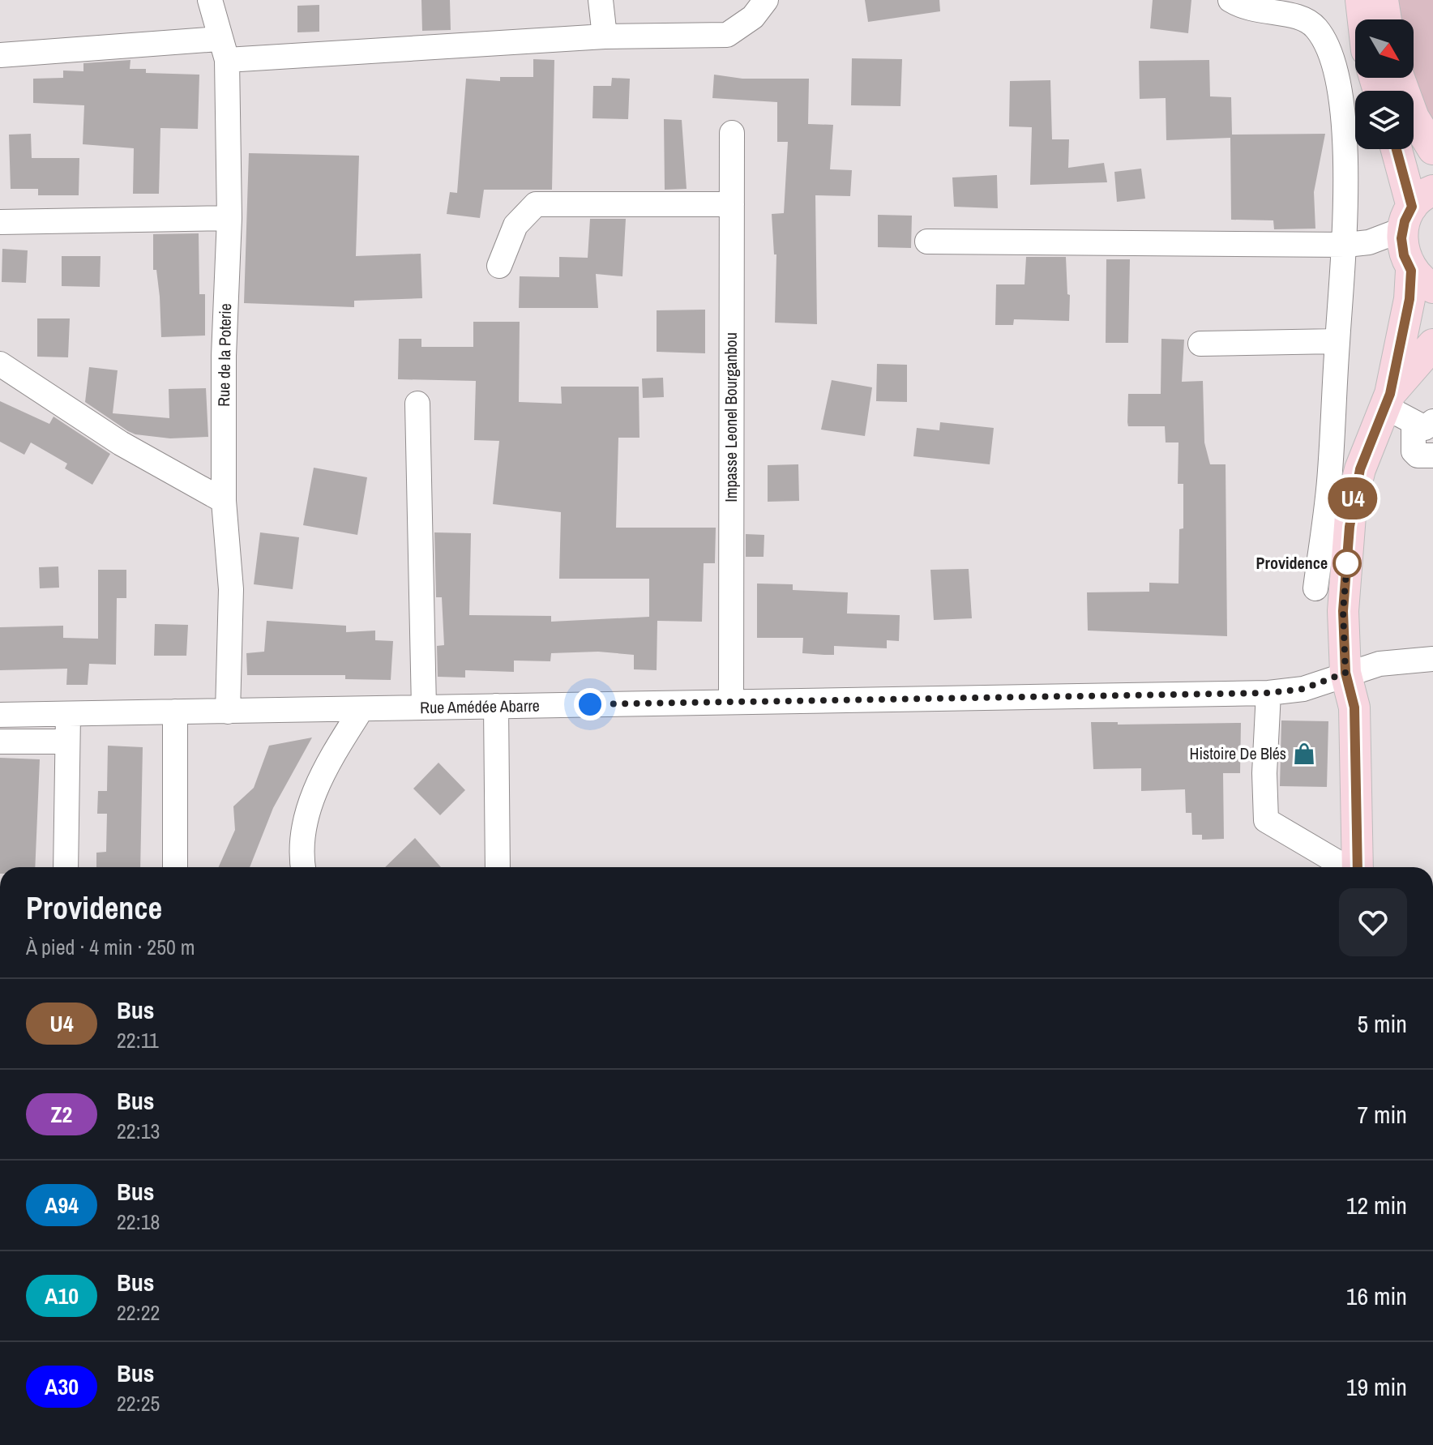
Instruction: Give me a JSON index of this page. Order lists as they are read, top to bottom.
{
  "streets": {
    "street": ["Rue de la Poterie", "Impasse Leonel Bourganbou", "Rue Amédée Abarre"]
  },
  "crossings": [
    ["Rue de la Poterie", "Rue Amédée Abarre"],
    ["Impasse Leonel Bourganbou", "Rue Amédée Abarre"]
  ],
  "places": {
    "other": ["Providence"],
    "shop": ["Histoire De Blés"]
  },
  "lines": ["bus line U4"],
  "north": "bottom right",
  "page": {
    "on_map": "U4",
    "heading": ["Providence", "À pied · 4 min · 250 m"],
    "list": [
      {
        "mark": "U4",
        "name": "Bus",
        "note": "22:11",
        "value": "5 min"
      },
      {
        "mark": "Z2",
        "name": "Bus",
        "note": "22:13",
        "value": "7 min"
      },
      {
        "mark": "A94",
        "name": "Bus",
        "note": "22:18",
        "value": "12 min"
      },
      {
        "mark": "A10",
        "name": "Bus",
        "note": "22:22",
        "value": "16 min"
      },
      {
        "mark": "A30",
        "name": "Bus",
        "note": "22:25",
        "value": "19 min"
      }
    ]
  }
}
